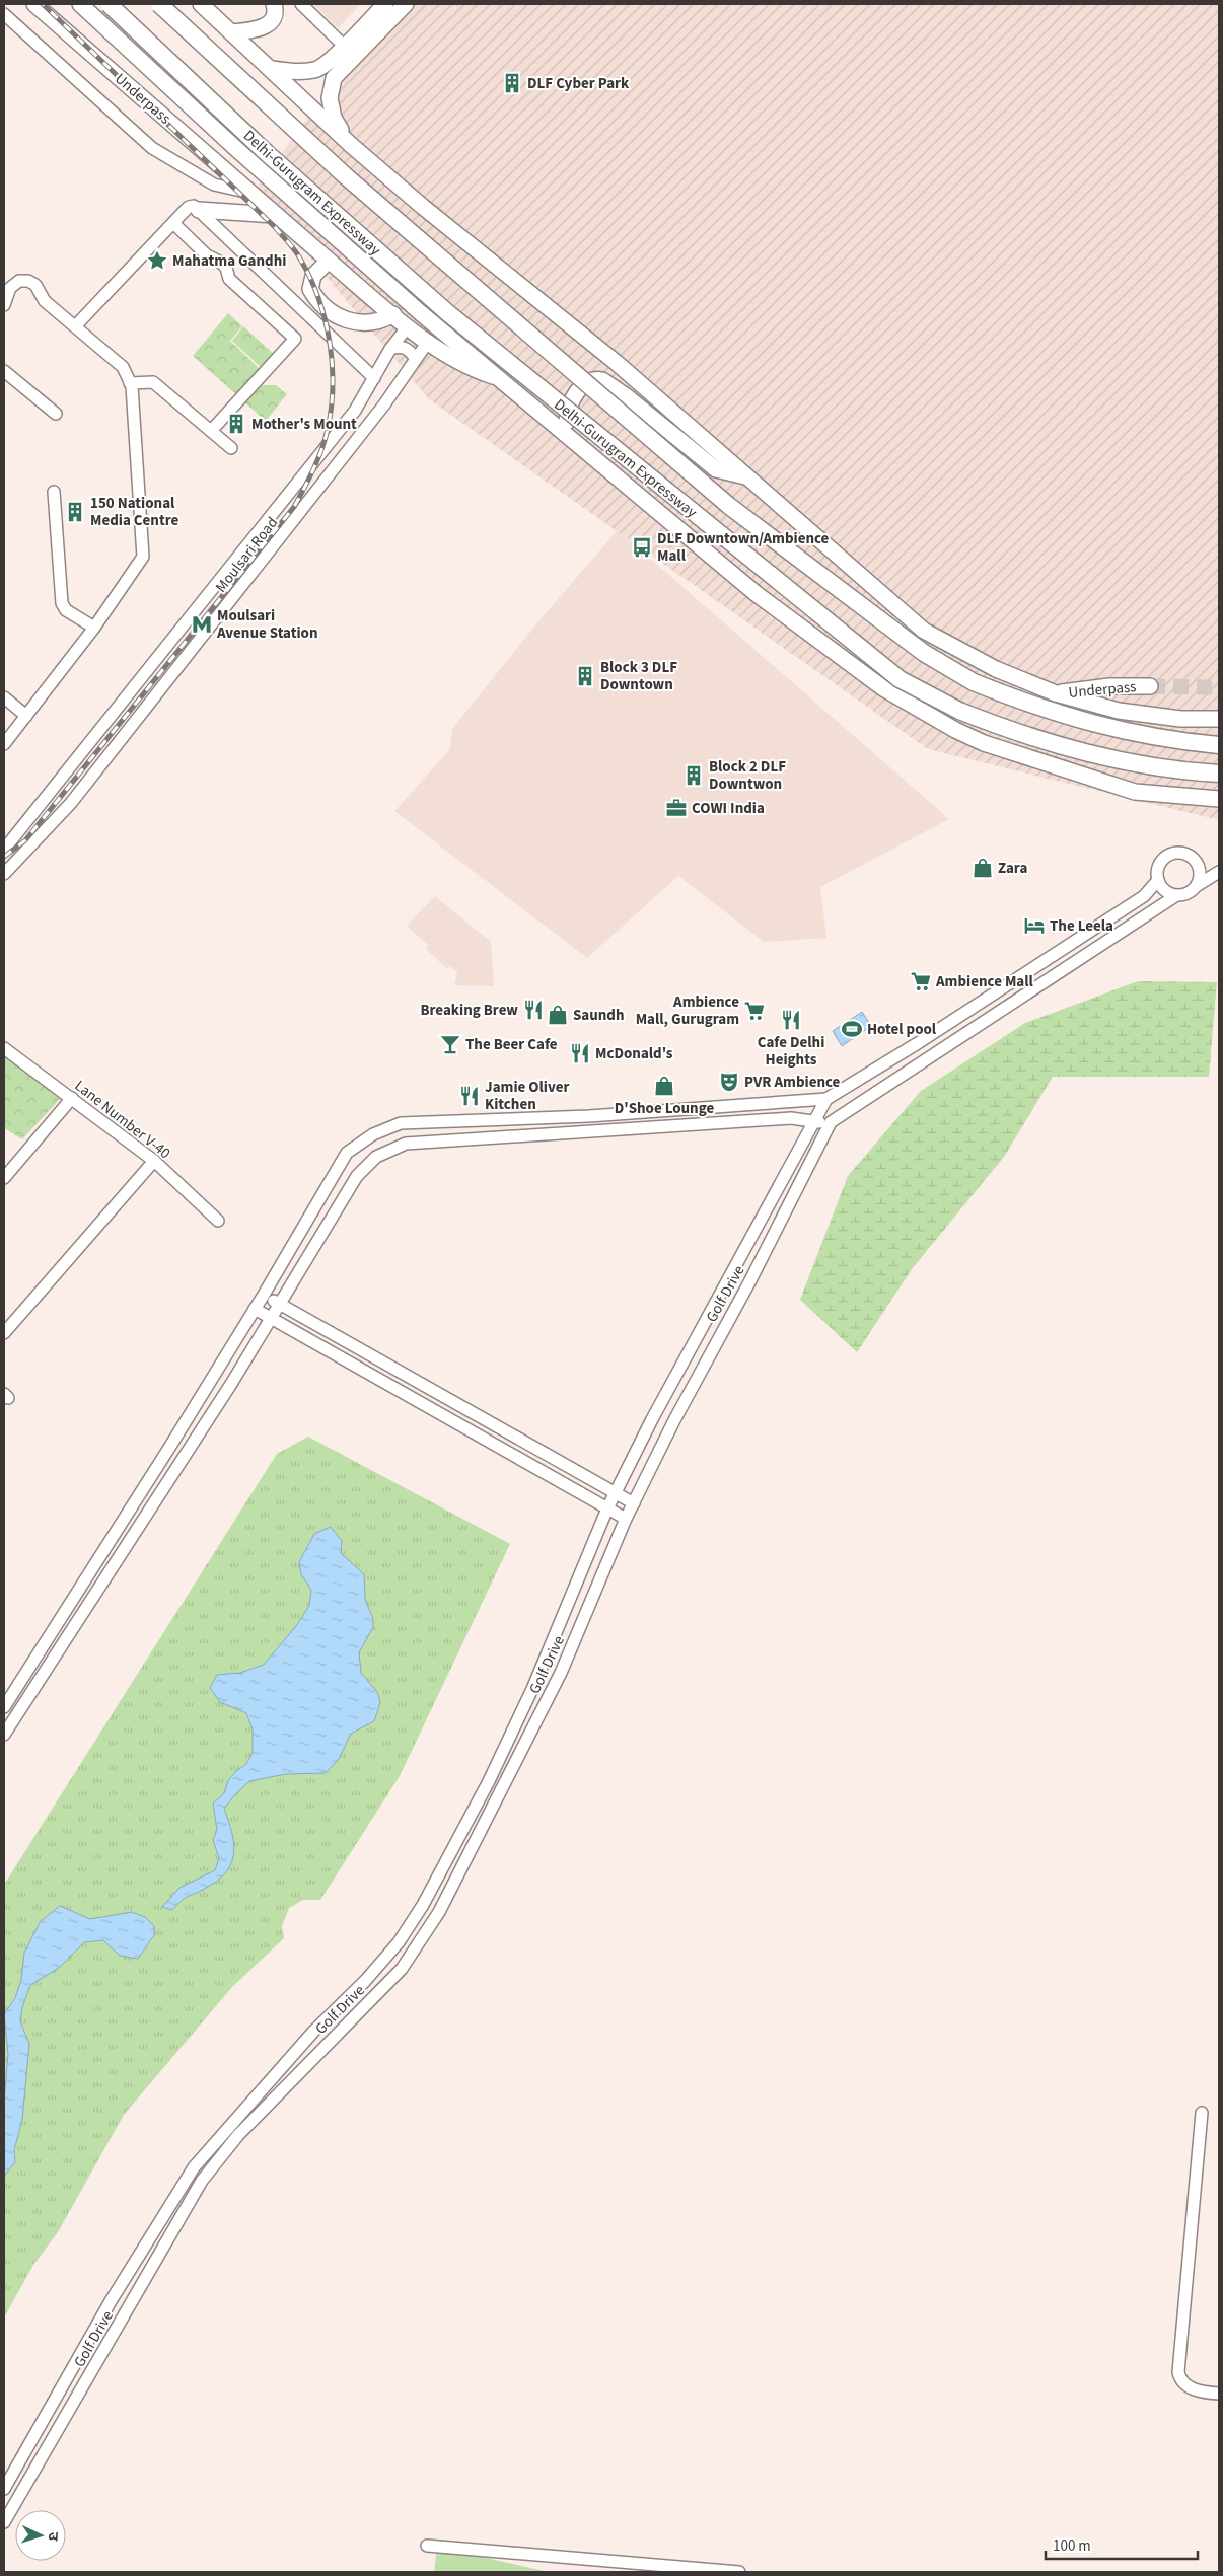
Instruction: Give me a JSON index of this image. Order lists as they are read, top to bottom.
{
  "streets": {
    "highway": ["Delhi-Gurugram Expressway"],
    "main road": ["Underpass"],
    "street": ["Moulsari Road", "Lane Number V-40", "Golf Drive"]
  },
  "crossings": [
    ["Underpass", "Moulsari Road"]
  ],
  "places": {
    "building": [
      "DLF Cyber Park",
      "Mother's Mount",
      "150 National Media Centre",
      "Block 3 DLF Downtown",
      "Block 2 DLF Downtwon"
    ],
    "place": ["Mahatma Gandhi"],
    "bus stop": ["DLF Downtown/Ambience Mall"],
    "metro station": ["Moulsari Avenue Station"],
    "office": ["COWI India"],
    "shop": ["Zara", "Saundh", "D'Shoe Lounge"],
    "hotel": ["The Leela"],
    "supermarket": ["Ambience Mall", "Ambience Mall, Gurugram"],
    "restaurant": [
      "Breaking Brew",
      "Cafe Delhi Heights",
      "McDonald's",
      "Jamie Oliver Kitchen"
    ],
    "sports": ["Hotel pool"],
    "bar": ["The Beer Cafe"],
    "theatre": ["PVR Ambience"]
  },
  "scale_bar": "100 m",
  "north": "right"
}
